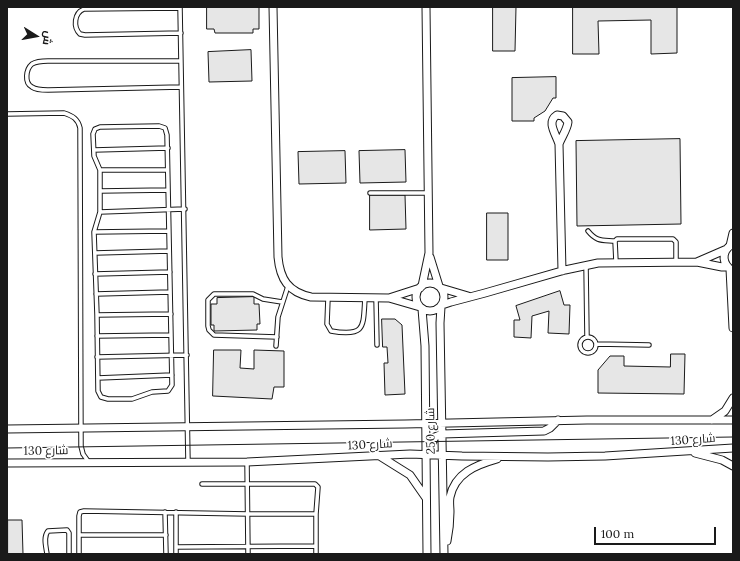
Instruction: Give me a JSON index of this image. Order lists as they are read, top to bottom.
{
  "streets": {
    "street": ["شارع 250", "شارع 130"]
  },
  "crossings": [
    ["شارع 250", "شارع 130"]
  ],
  "scale_bar": "100 m",
  "north": "right"
}
